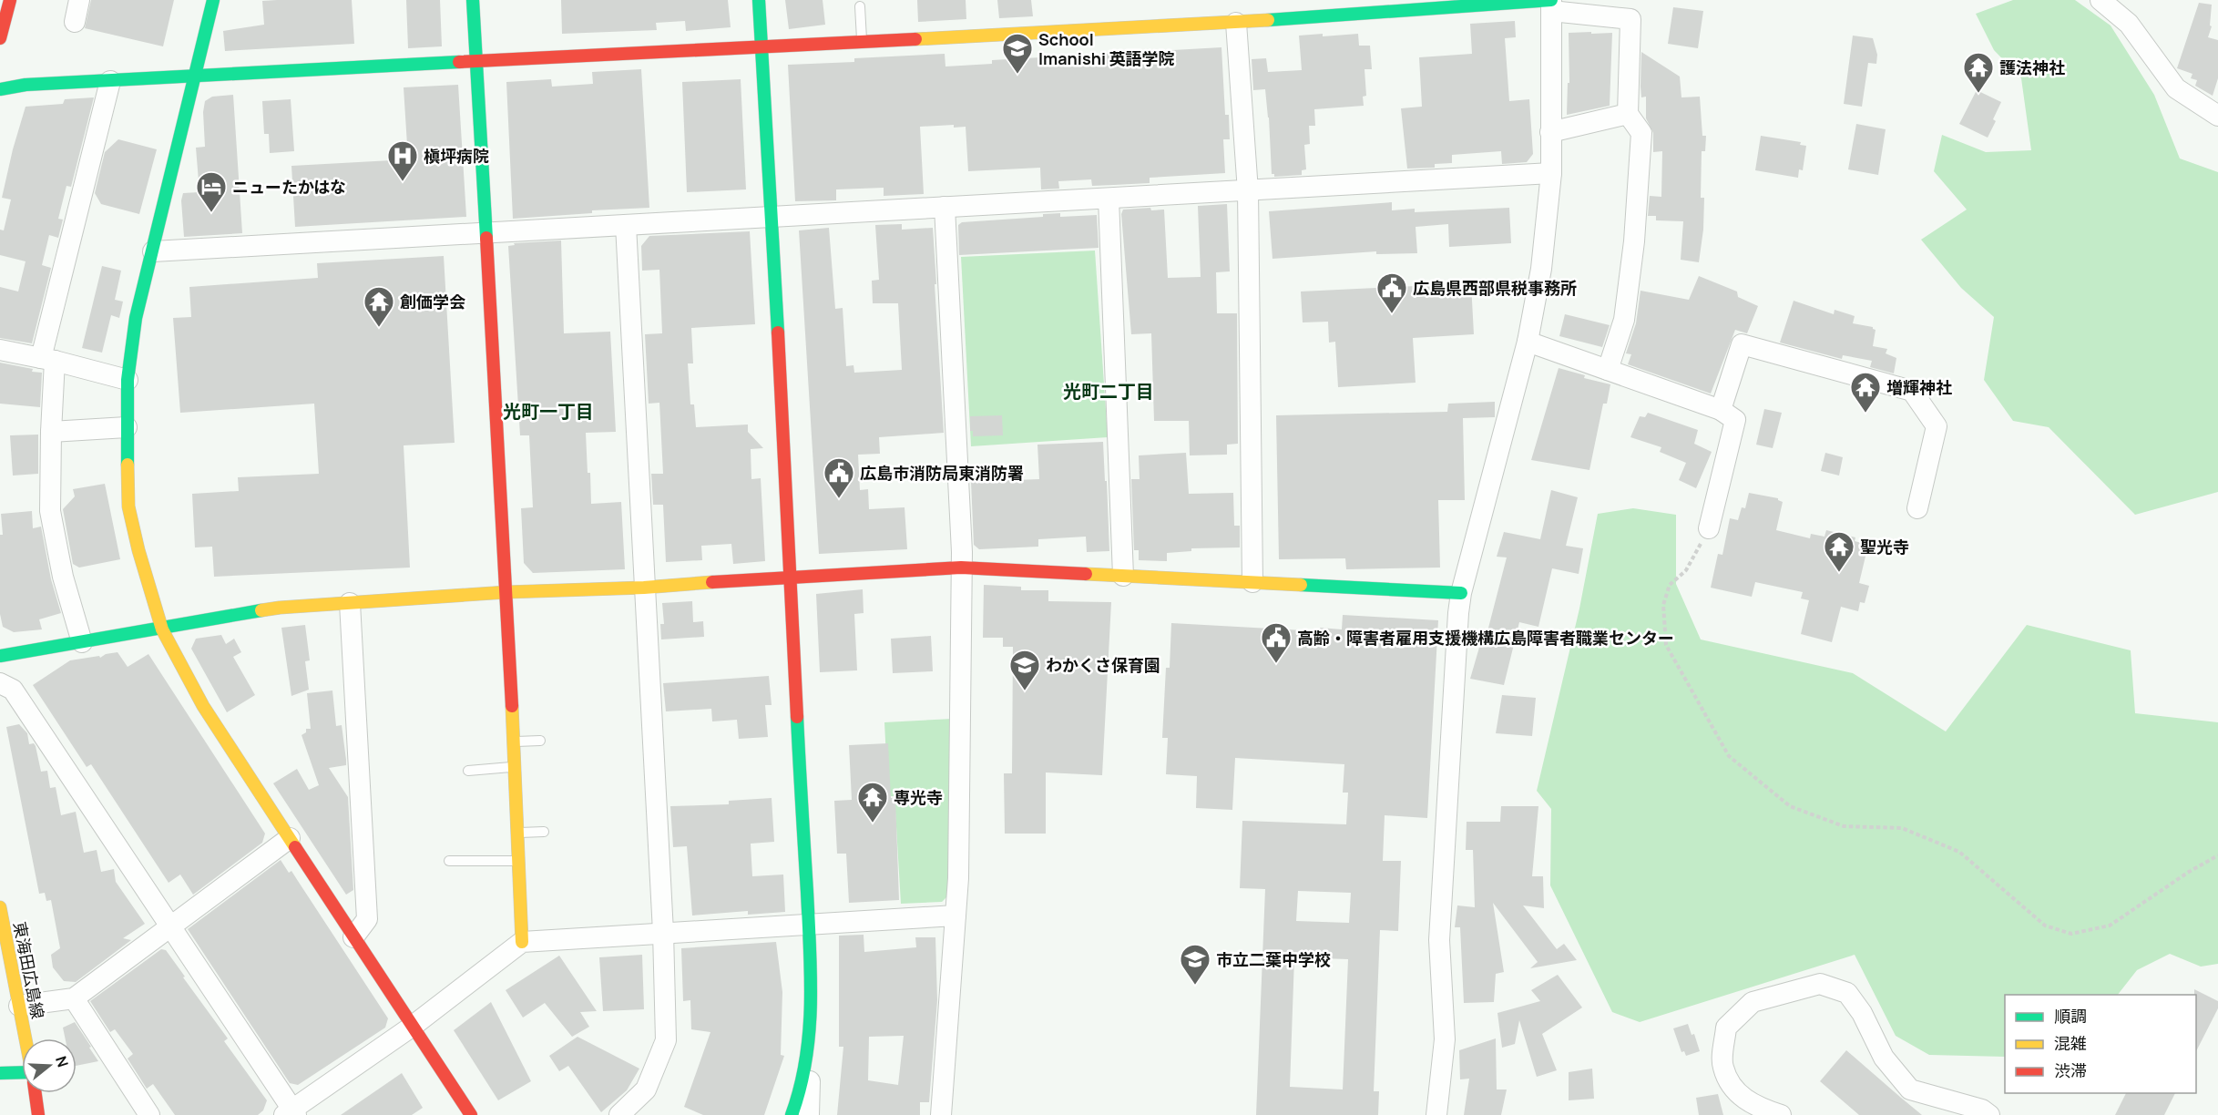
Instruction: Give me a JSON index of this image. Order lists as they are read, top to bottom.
{
  "streets": {
    "street": ["東海田広島線"]
  },
  "districts": ["光町二丁目", "光町一丁目"],
  "places": {
    "school or university": ["School Imanishi 英語学院", "わかくさ保育園", "市立二葉中学校"],
    "temple": [
      "護法神社",
      "創価学会",
      "増輝神社",
      "聖光寺",
      "専光寺"
    ],
    "hospital": ["槇坪病院"],
    "hotel": ["ニューたかはな"],
    "public building": ["広島県西部県税事務所", "広島市消防局東消防署", "高齢・障害者雇用支援機構広島障害者職業センター"]
  },
  "legend": ["順調", "混雑", "渋滞"],
  "north": "right"
}
